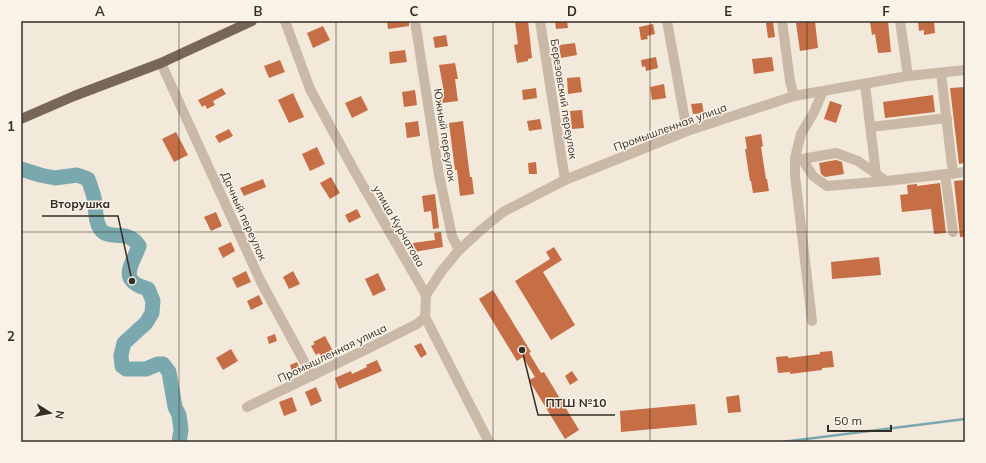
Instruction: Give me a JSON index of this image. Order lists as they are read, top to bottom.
{
  "streets": {
    "street": [
      "Березовский переулок",
      "Промышленная улица",
      "Южный переулок",
      "Дачный переулок",
      "улица Курчатова"
    ]
  },
  "crossings": [
    ["Березовский переулок", "Промышленная улица"],
    ["Промышленная улица", "Южный переулок"],
    ["Промышленная улица", "Дачный переулок"],
    ["Промышленная улица", "улица Курчатова"]
  ],
  "places": ["Вторушка", "ПТШ №10"],
  "scale_bar": "50 m",
  "north": "right",
  "grid": {
    "columns": [
      "A",
      "B",
      "C",
      "D",
      "E",
      "F"
    ],
    "rows": ["1", "2"]
  }
}
